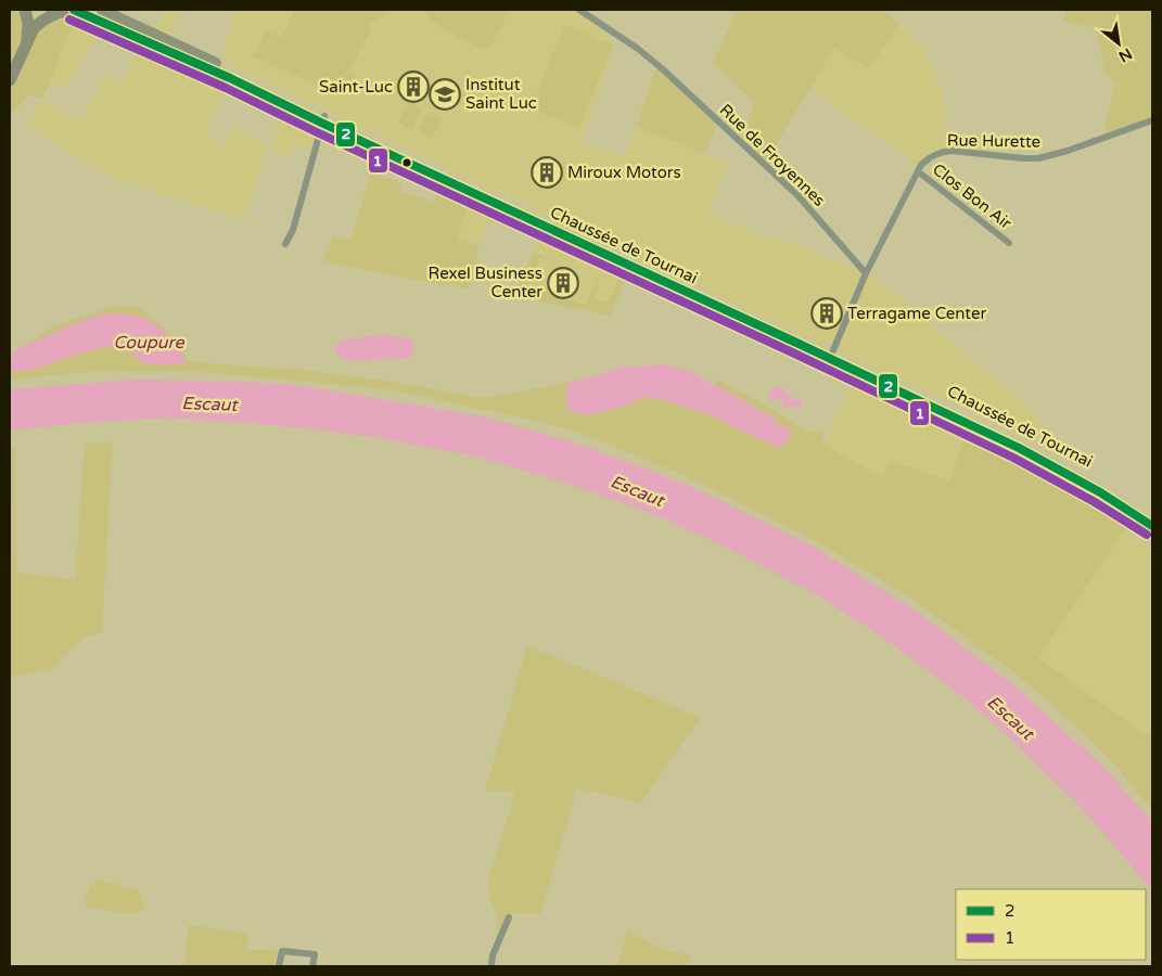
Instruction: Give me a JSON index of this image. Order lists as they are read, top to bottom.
{
  "streets": {
    "main road": ["Chaussée de Tournai"],
    "street": ["Rue Hurette", "Rue de Froyennes", "Clos Bon Air"]
  },
  "crossings": [
    ["Rue Hurette", "Rue de Froyennes"],
    ["Rue Hurette", "Clos Bon Air"]
  ],
  "water": ["Coupure", "Escaut"],
  "places": {
    "building": [
      "Saint-Luc",
      "Miroux Motors",
      "Rexel Business Center",
      "Terragame Center"
    ],
    "school or university": ["Institut Saint Luc"]
  },
  "lines": ["transit line 2", "transit line 1"],
  "legend": ["2", "1"],
  "north": "bottom right"
}
